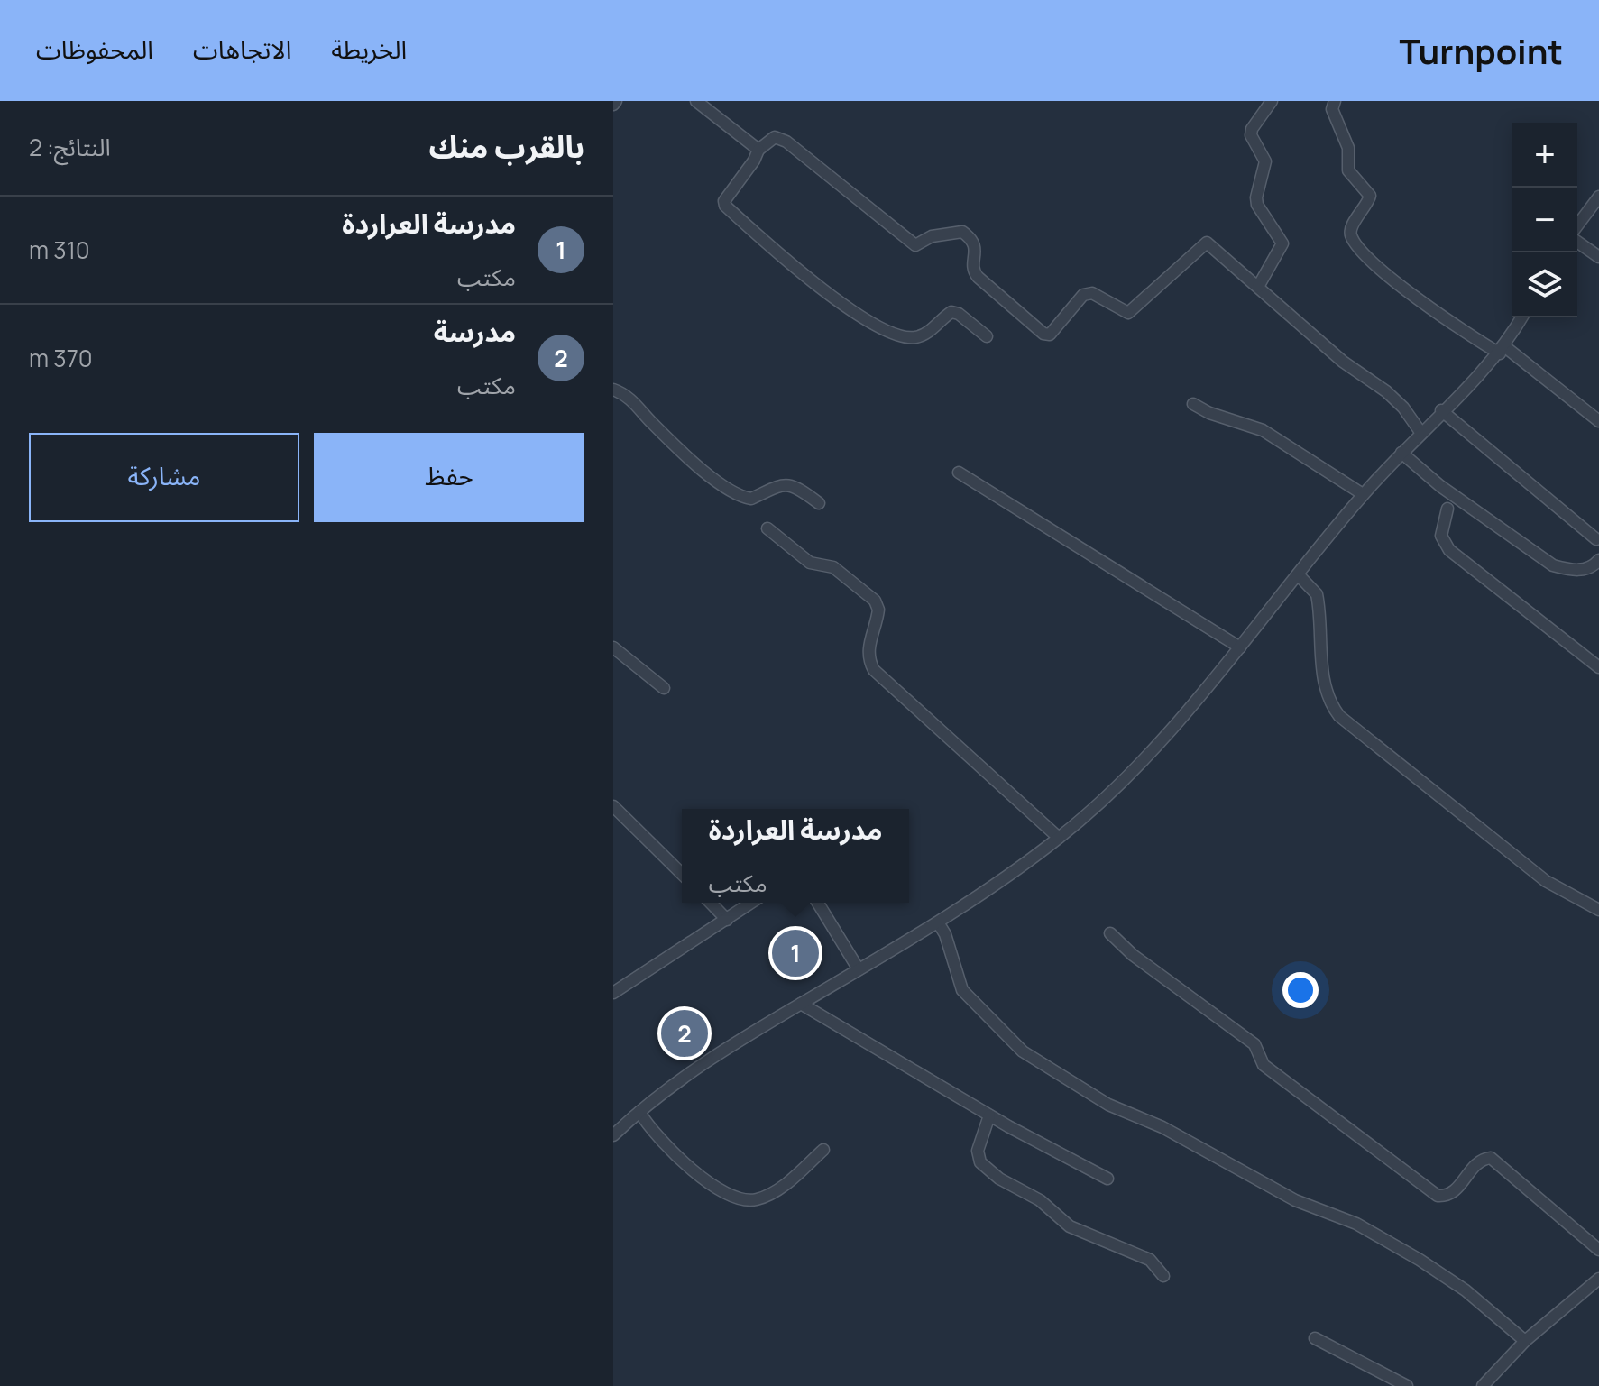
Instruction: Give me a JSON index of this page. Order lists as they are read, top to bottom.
{
  "page": {
    "header": "Turnpoint",
    "nav": ["الخريطة", "الاتجاهات", "المحفوظات"],
    "heading": ["بالقرب منك", "النتائج: 2"],
    "map_buttons": ["+", "−"],
    "list": [
      {
        "mark": "1",
        "name": "مدرسة العراردة",
        "note": "مكتب",
        "value": "310 m"
      },
      {
        "mark": "2",
        "name": "مدرسة",
        "note": "مكتب",
        "value": "370 m"
      }
    ],
    "buttons": ["حفظ", "مشاركة"],
    "popup": ["مدرسة العراردة", "مكتب"],
    "pins": ["1", "2"]
  }
}
